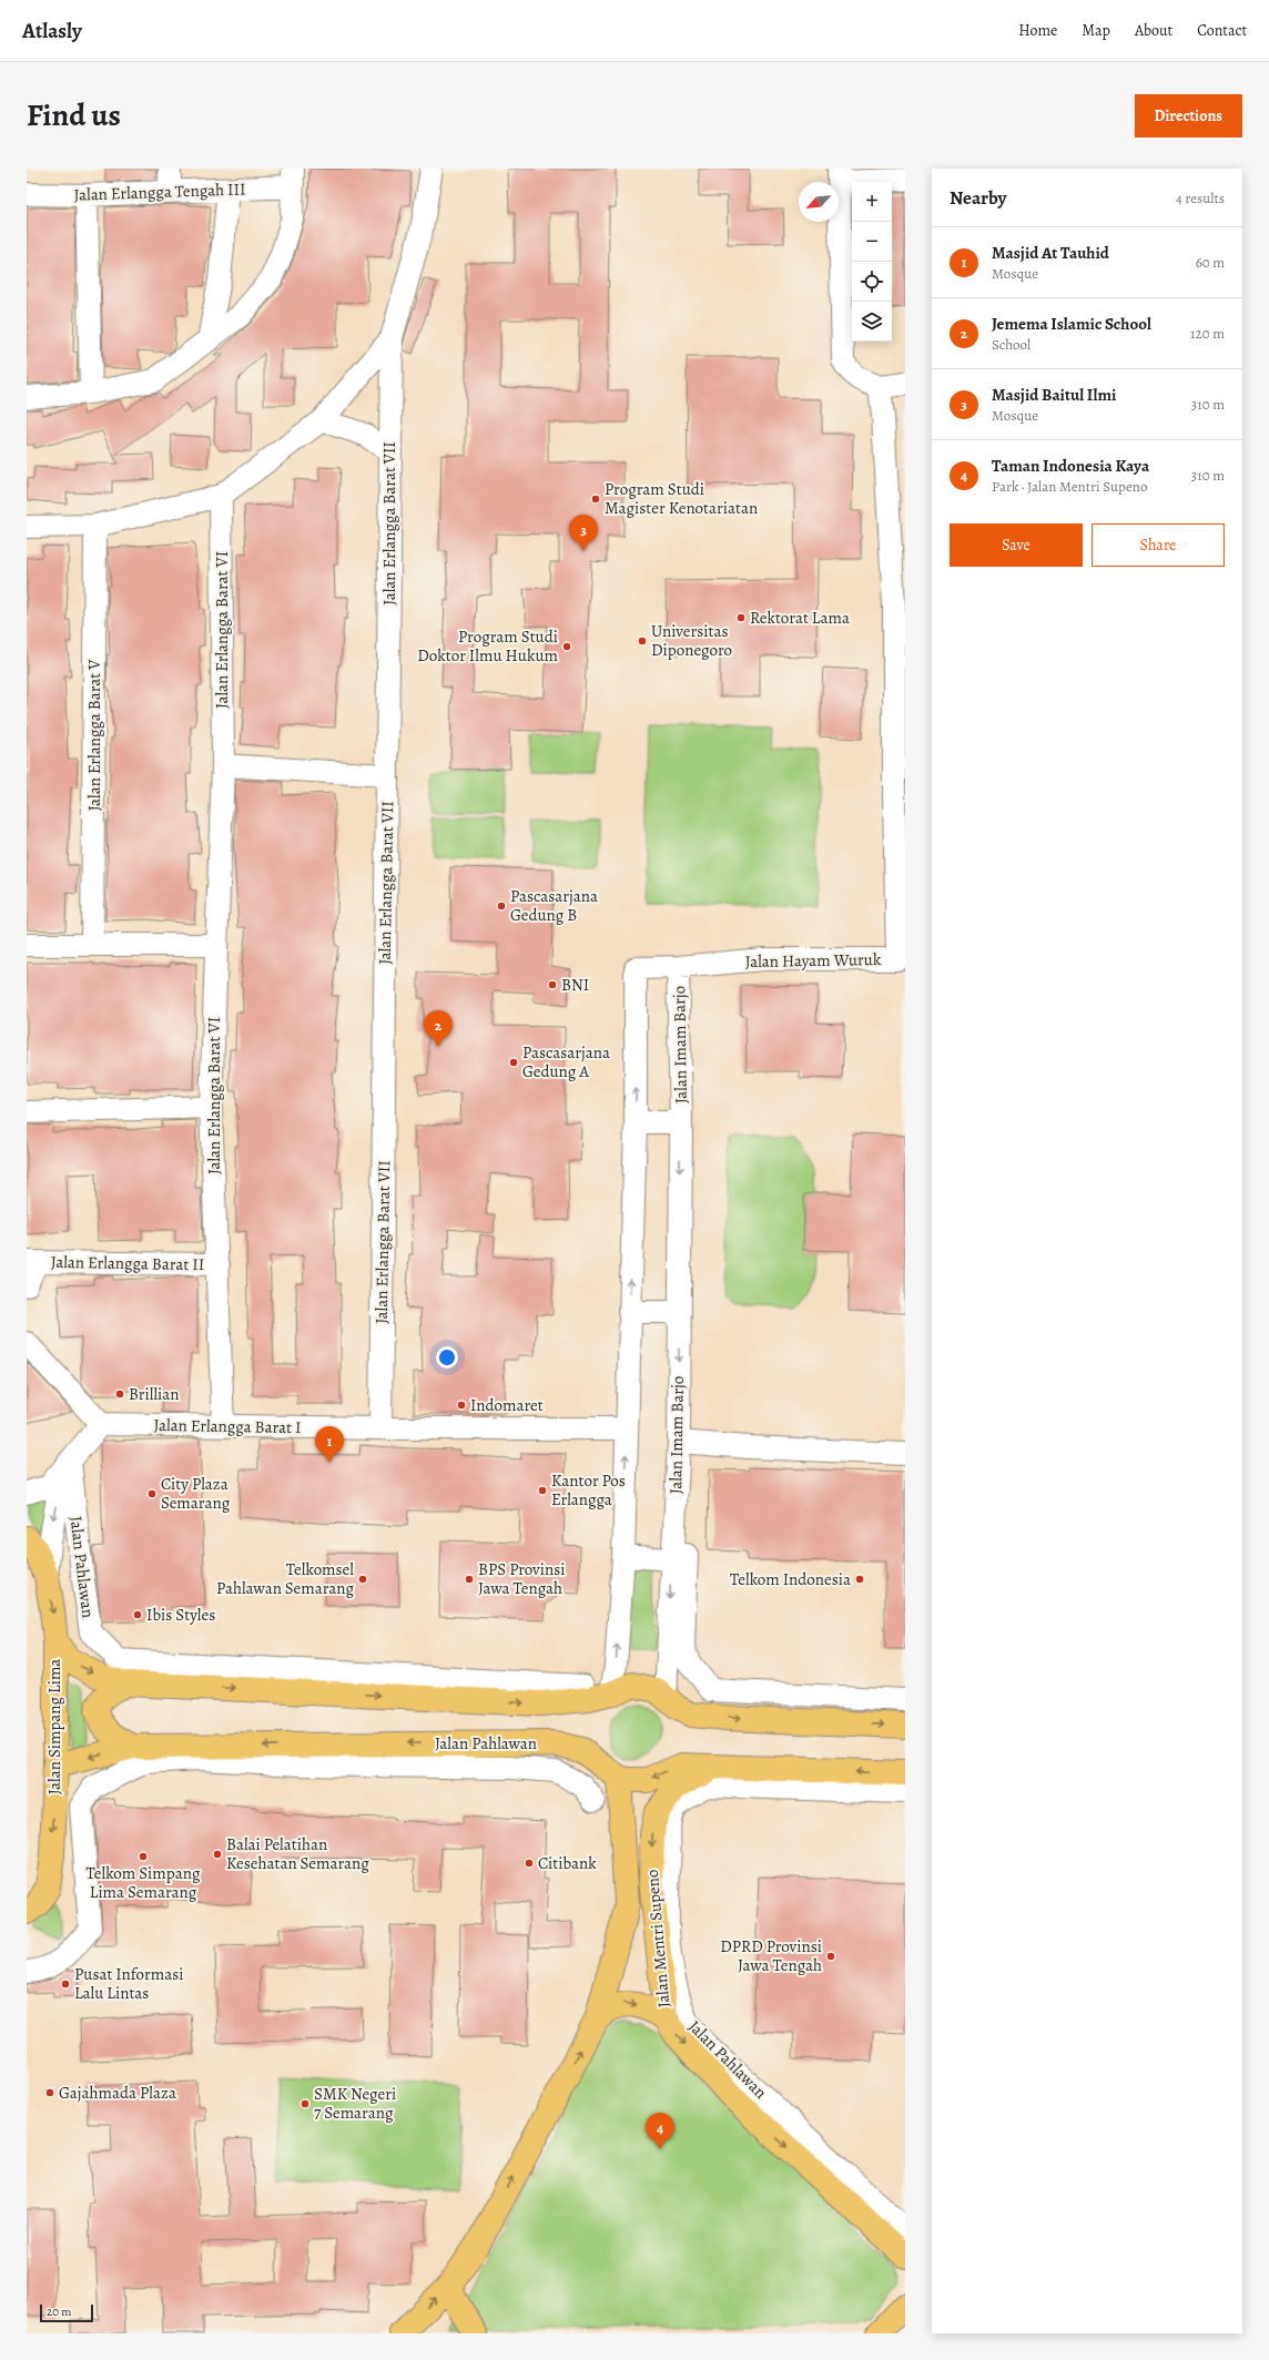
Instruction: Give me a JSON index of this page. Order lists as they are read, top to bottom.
{
  "streets": {
    "main road": ["Jalan Pahlawan", "Jalan Simpang Lima", "Jalan Mentri Supeno"],
    "street": [
      "Jalan Erlangga Tengah III",
      "Jalan Erlangga Barat VII",
      "Jalan Erlangga Barat VI",
      "Jalan Erlangga Barat V",
      "Jalan Hayam Wuruk",
      "Jalan Imam Barjo",
      "Jalan Erlangga Barat II",
      "Jalan Erlangga Barat I"
    ]
  },
  "crossings": [
    ["Jalan Erlangga Barat VII", "Jalan Erlangga Barat I"],
    ["Jalan Erlangga Barat VI", "Jalan Erlangga Barat II"],
    ["Jalan Erlangga Barat VI", "Jalan Erlangga Barat I"],
    ["Jalan Hayam Wuruk", "Jalan Imam Barjo"],
    ["Jalan Pahlawan", "Jalan Simpang Lima"],
    ["Jalan Pahlawan", "Jalan Mentri Supeno"]
  ],
  "one_way": ["Jalan Simpang Lima"],
  "places": [
    "Program Studi Magister Kenotariatan",
    "Rektorat Lama",
    "Universitas Diponegoro",
    "Program Studi Doktor Ilmu Hukum",
    "Pascasarjana Gedung B",
    "BNI",
    "Pascasarjana Gedung A",
    "Brillian",
    "Indomaret",
    "Kantor Pos Erlangga",
    "City Plaza Semarang",
    "Telkomsel Pahlawan Semarang",
    "BPS Provinsi Jawa Tengah",
    "Telkom Indonesia",
    "Ibis Styles",
    "Balai Pelatihan Kesehatan Semarang",
    "Telkom Simpang Lima Semarang",
    "Citibank",
    "DPRD Provinsi Jawa Tengah",
    "Pusat Informasi Lalu Lintas",
    "Gajahmada Plaza",
    "SMK Negeri 7 Semarang"
  ],
  "scale_bar": "20 m",
  "north": "bottom left",
  "page": {
    "header": "Atlasly",
    "nav": [
      "Home",
      "Map",
      "About",
      "Contact"
    ],
    "title": "Find us",
    "buttons": [
      "Directions",
      ["Save", "Share"]
    ],
    "heading": ["Nearby", "4 results"],
    "map_buttons": ["+", "−"],
    "list": [
      {
        "mark": "1",
        "name": "Masjid At Tauhid",
        "note": "Mosque",
        "value": "60 m"
      },
      {
        "mark": "2",
        "name": "Jemema Islamic School",
        "note": "School",
        "value": "120 m"
      },
      {
        "mark": "3",
        "name": "Masjid Baitul Ilmi",
        "note": "Mosque",
        "value": "310 m"
      },
      {
        "mark": "4",
        "name": "Taman Indonesia Kaya",
        "note": "Park · Jalan Mentri Supeno",
        "value": "310 m"
      }
    ],
    "pins": [
      "3",
      "2",
      "1",
      "4"
    ],
    "scale": "20 m"
  }
}
